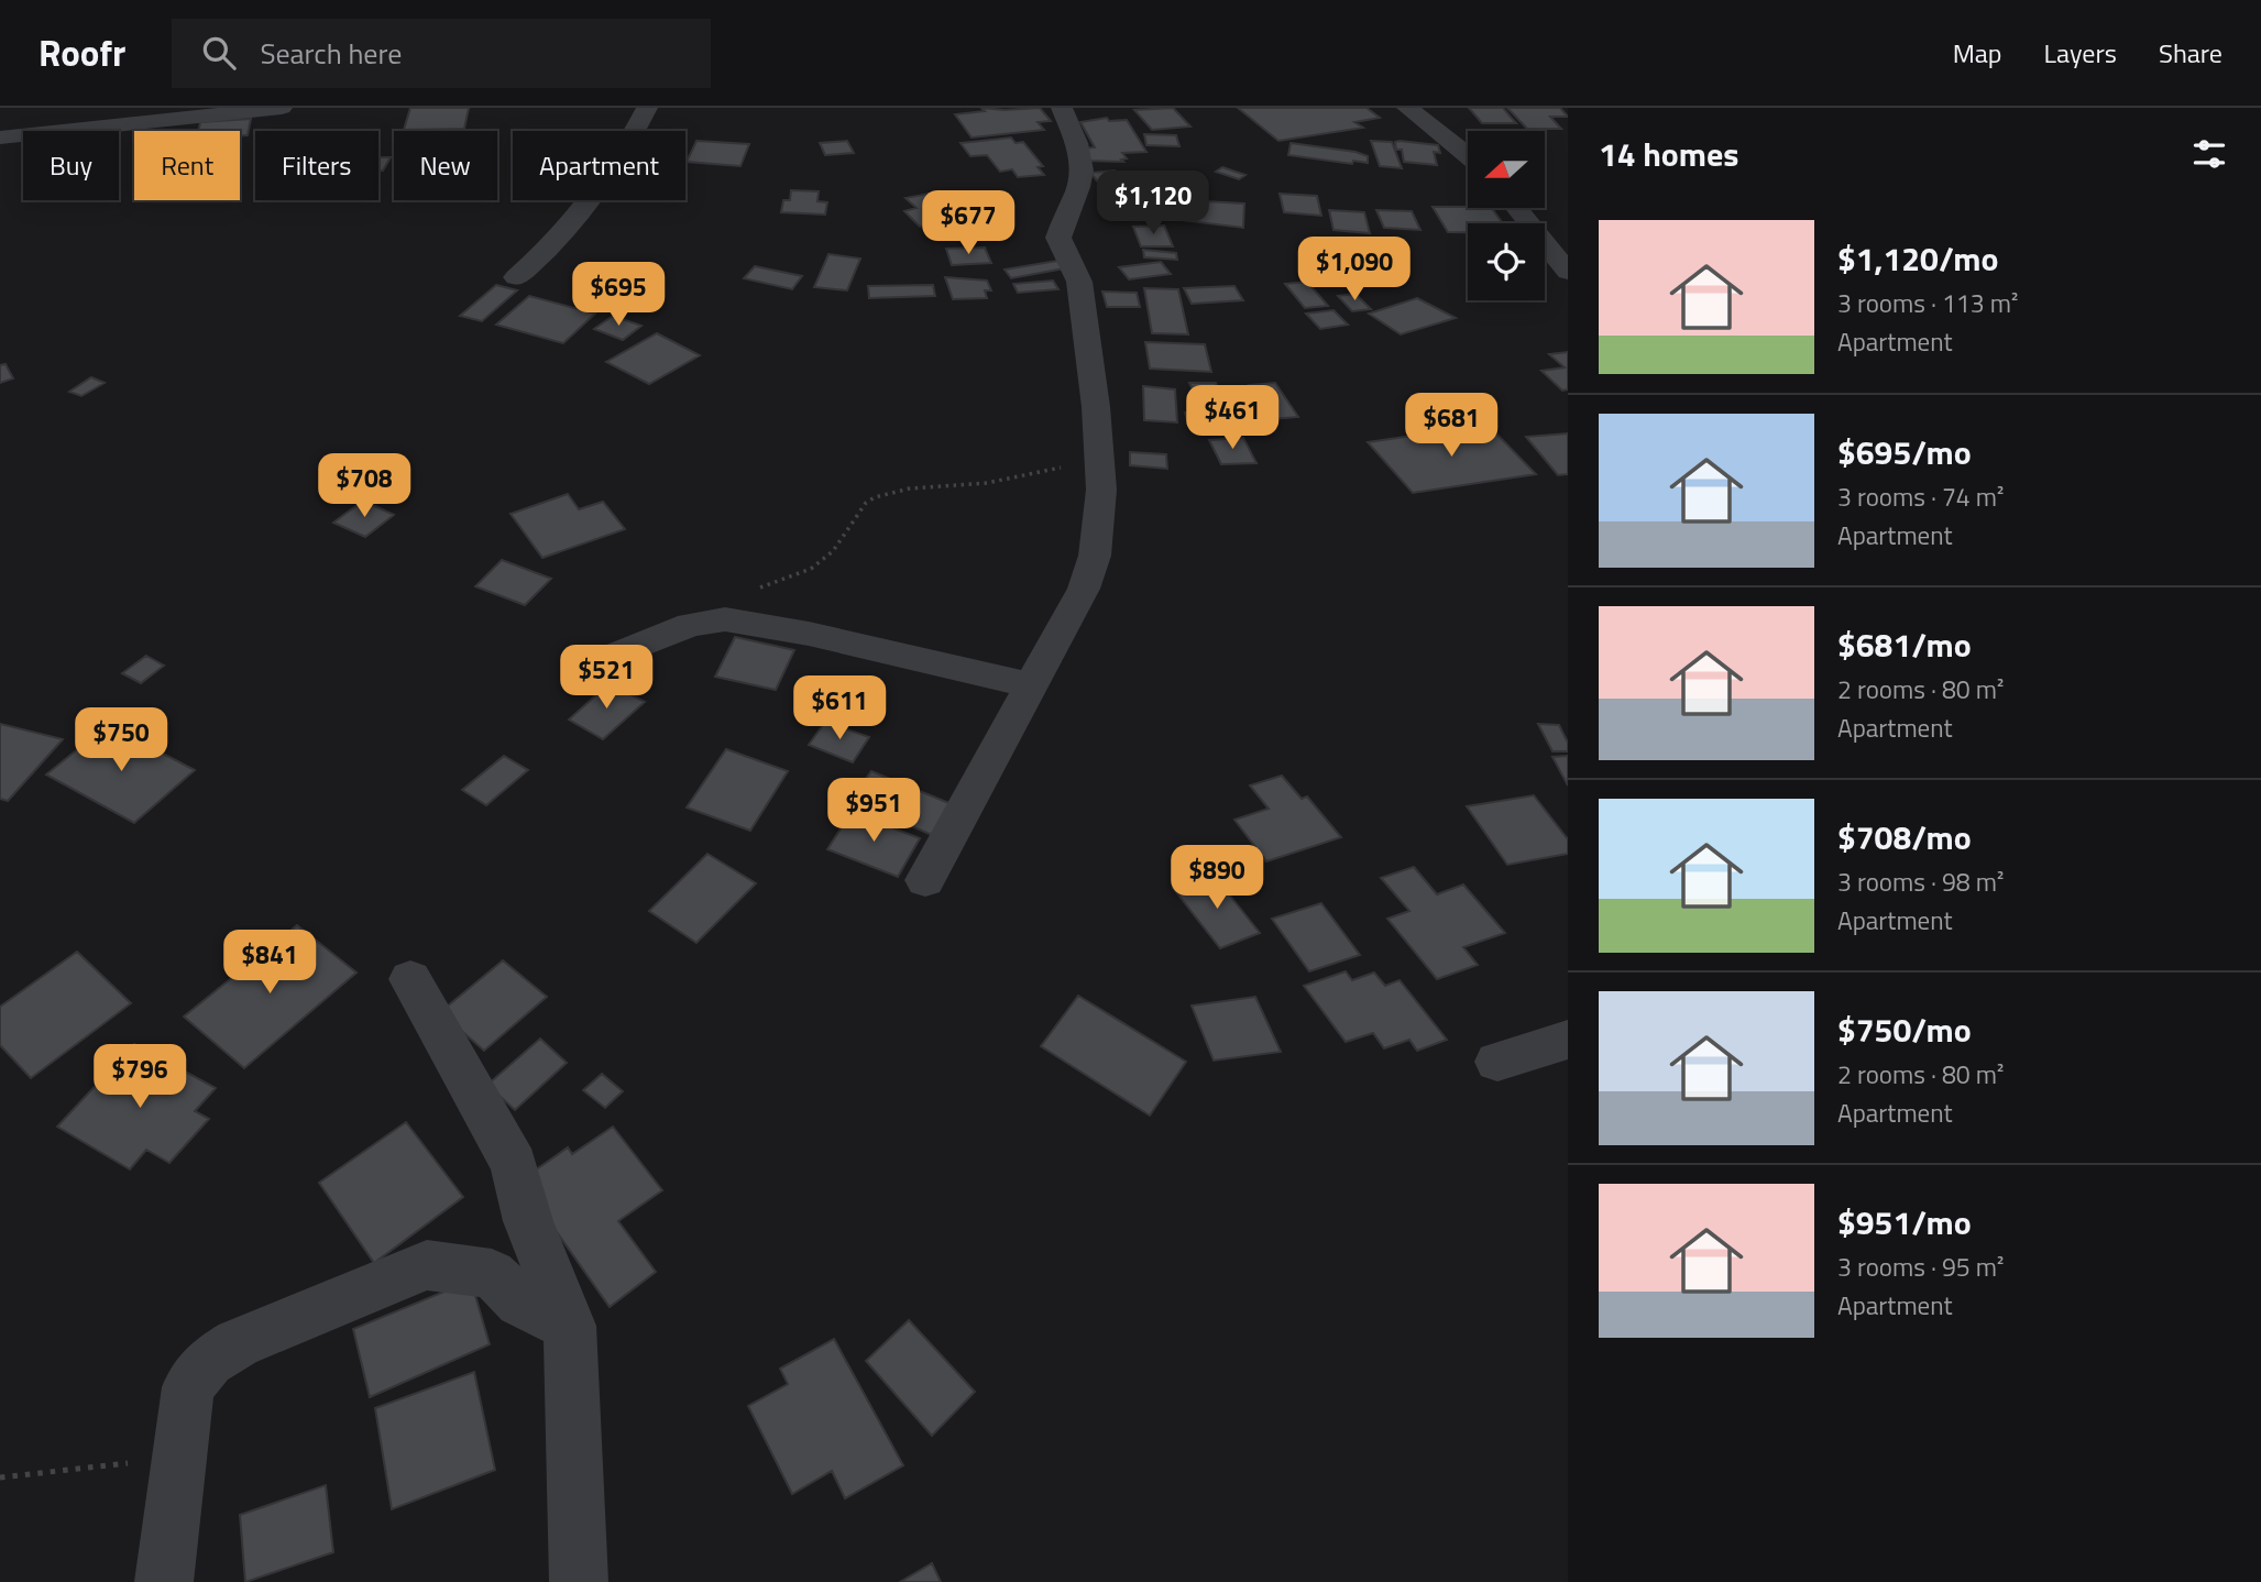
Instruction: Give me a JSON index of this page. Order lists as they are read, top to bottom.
{
  "north": "left",
  "page": {
    "header": "Roofr",
    "search": "Search here",
    "nav": ["Map", "Layers", "Share"],
    "heading": "14 homes",
    "chip": [
      "Buy",
      "Rent",
      "Filters",
      "New",
      "Apartment"
    ],
    "price": [
      "$1,120",
      "$677",
      "$1,090",
      "$695",
      "$461",
      "$681",
      "$708",
      "$521",
      "$611",
      "$750",
      "$951",
      "$890",
      "$841",
      "$796"
    ],
    "list": [
      {
        "name": "$1,120/mo",
        "note": "3 rooms · 113 m² · Apartment"
      },
      {
        "name": "$695/mo",
        "note": "3 rooms · 74 m² · Apartment"
      },
      {
        "name": "$681/mo",
        "note": "2 rooms · 80 m² · Apartment"
      },
      {
        "name": "$708/mo",
        "note": "3 rooms · 98 m² · Apartment"
      },
      {
        "name": "$750/mo",
        "note": "2 rooms · 80 m² · Apartment"
      },
      {
        "name": "$951/mo",
        "note": "3 rooms · 95 m² · Apartment"
      }
    ]
  }
}
